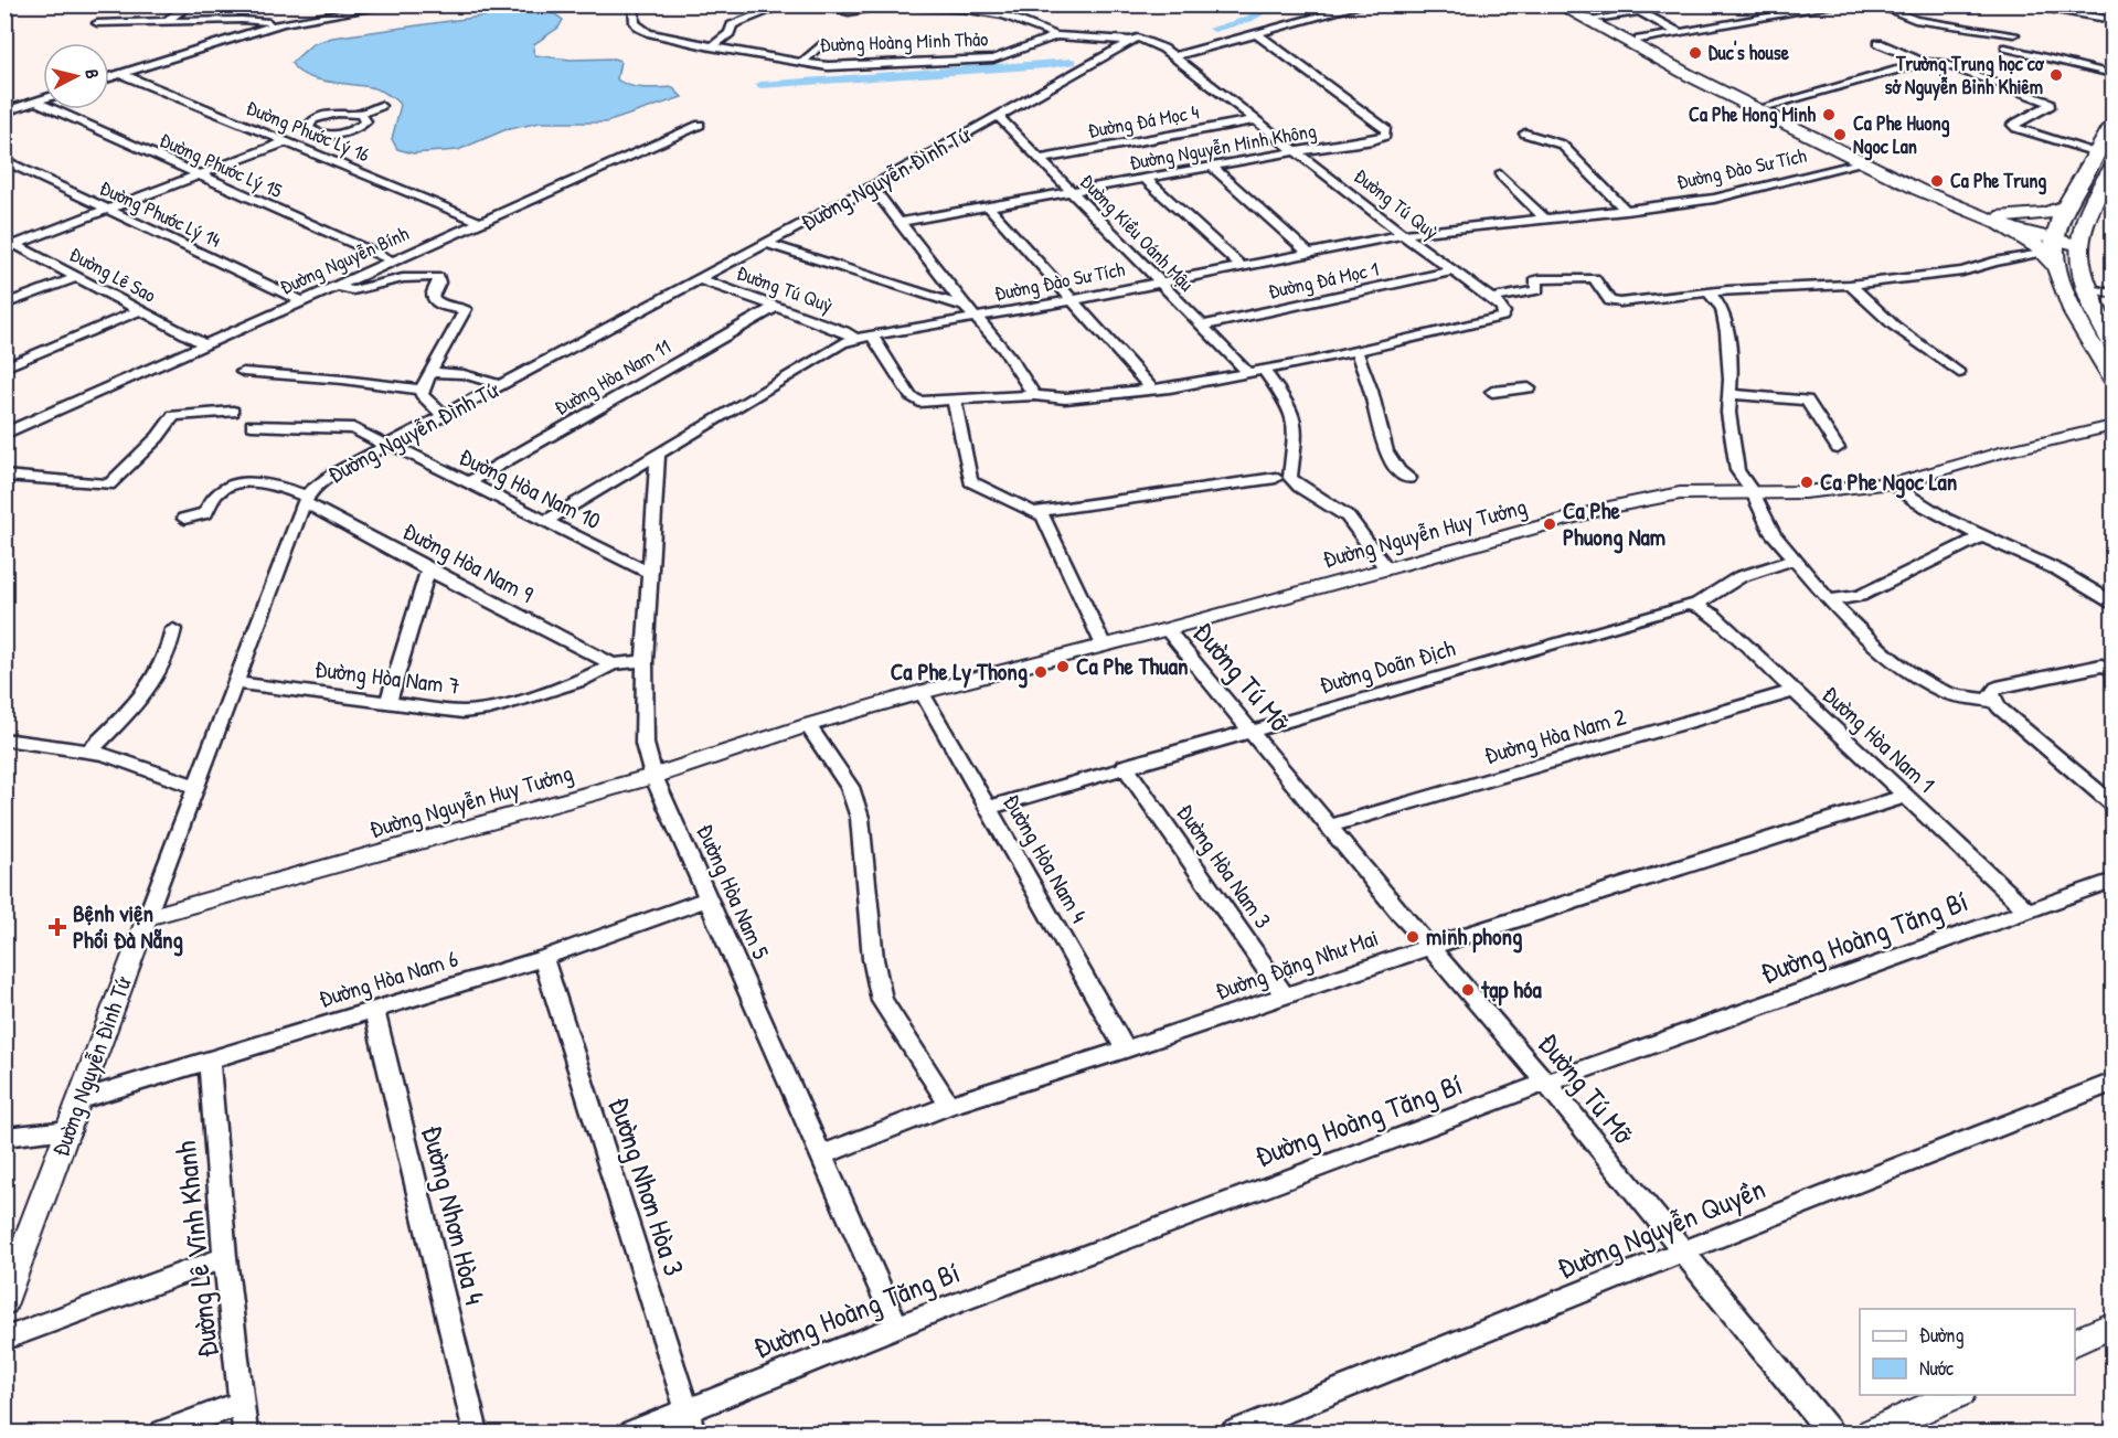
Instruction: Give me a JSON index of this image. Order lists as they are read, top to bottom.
{
  "streets": {
    "street": [
      "Đường Hoàng Minh Thảo",
      "Đường Đá Mọc 4",
      "Đường Phước Lý 16",
      "Đường Nguyễn Minh Không",
      "Đường Phước Lý 15",
      "Đường Đào Sư Tích",
      "Đường Nguyễn Đình Tứ",
      "Đường Tú Quỳ",
      "Đường Phước Lý 14",
      "Đường Kiều Oánh Mậu",
      "Đường Nguyễn Bính",
      "Đường Lê Sao",
      "Đường Đá Mọc 1",
      "Đường Hòa Nam 11",
      "Đường Hòa Nam 10",
      "Đường Nguyễn Huy Tưởng",
      "Đường Hòa Nam 9",
      "Đường Doãn Địch",
      "Đường Tú Mỡ",
      "Đường Hòa Nam 7",
      "Đường Hòa Nam 2",
      "Đường Hòa Nam 1",
      "Đường Hòa Nam 4",
      "Đường Hòa Nam 3",
      "Đường Hòa Nam 5",
      "Đường Hoàng Tăng Bí",
      "Đường Đặng Như Mai",
      "Đường Hòa Nam 6",
      "Đường Nhơn Hòa 3",
      "Đường Nhơn Hòa 4",
      "Đường Nguyễn Quyền",
      "Đường Lê Vĩnh Khanh"
    ]
  },
  "crossings": [
    ["Đường Hoàng Minh Thảo", "Đường Nguyễn Đình Tứ"],
    ["Đường Hoàng Minh Thảo", "Đường Tú Quỳ"],
    ["Đường Đá Mọc 4", "Đường Tú Quỳ"],
    ["Đường Đá Mọc 4", "Đường Kiều Oánh Mậu"],
    ["Đường Phước Lý 16", "Đường Nguyễn Bính"],
    ["Đường Nguyễn Minh Không", "Đường Tú Quỳ"],
    ["Đường Nguyễn Minh Không", "Đường Kiều Oánh Mậu"],
    ["Đường Phước Lý 15", "Đường Nguyễn Bính"],
    ["Đường Đào Sư Tích", "Đường Tú Quỳ"],
    ["Đường Đào Sư Tích", "Đường Kiều Oánh Mậu"],
    ["Đường Đào Sư Tích", "Đường Hòa Nam 10"],
    ["Đường Đào Sư Tích", "Đường Hòa Nam 5"],
    ["Đường Nguyễn Đình Tứ", "Đường Tú Quỳ"],
    ["Đường Nguyễn Đình Tứ", "Đường Kiều Oánh Mậu"],
    ["Đường Nguyễn Đình Tứ", "Đường Hòa Nam 10"],
    ["Đường Nguyễn Đình Tứ", "Đường Nguyễn Huy Tưởng"],
    ["Đường Nguyễn Đình Tứ", "Đường Hòa Nam 9"],
    ["Đường Nguyễn Đình Tứ", "Đường Hòa Nam 7"],
    ["Đường Nguyễn Đình Tứ", "Đường Hòa Nam 6"],
    ["Đường Tú Quỳ", "Đường Đá Mọc 1"],
    ["Đường Tú Quỳ", "Đường Hòa Nam 11"],
    ["Đường Phước Lý 14", "Đường Nguyễn Bính"],
    ["Đường Kiều Oánh Mậu", "Đường Đá Mọc 1"],
    ["Đường Nguyễn Bính", "Đường Lê Sao"],
    ["Đường Hòa Nam 11", "Đường Hòa Nam 10"],
    ["Đường Hòa Nam 10", "Đường Hòa Nam 5"],
    ["Đường Nguyễn Huy Tưởng", "Đường Tú Mỡ"],
    ["Đường Nguyễn Huy Tưởng", "Đường Hòa Nam 4"],
    ["Đường Nguyễn Huy Tưởng", "Đường Hòa Nam 5"],
    ["Đường Hòa Nam 9", "Đường Hòa Nam 7"],
    ["Đường Doãn Địch", "Đường Tú Mỡ"],
    ["Đường Doãn Địch", "Đường Hòa Nam 1"],
    ["Đường Doãn Địch", "Đường Hòa Nam 4"],
    ["Đường Doãn Địch", "Đường Hòa Nam 3"],
    ["Đường Tú Mỡ", "Đường Hòa Nam 2"],
    ["Đường Tú Mỡ", "Đường Hoàng Tăng Bí"],
    ["Đường Tú Mỡ", "Đường Đặng Như Mai"],
    ["Đường Tú Mỡ", "Đường Nguyễn Quyền"],
    ["Đường Hòa Nam 7", "Đường Hòa Nam 5"],
    ["Đường Hòa Nam 2", "Đường Hòa Nam 1"],
    ["Đường Hòa Nam 1", "Đường Hoàng Tăng Bí"],
    ["Đường Hòa Nam 1", "Đường Đặng Như Mai"],
    ["Đường Hòa Nam 4", "Đường Đặng Như Mai"],
    ["Đường Hòa Nam 3", "Đường Đặng Như Mai"],
    ["Đường Hòa Nam 5", "Đường Hoàng Tăng Bí"],
    ["Đường Hòa Nam 5", "Đường Đặng Như Mai"],
    ["Đường Hòa Nam 5", "Đường Hòa Nam 6"],
    ["Đường Hoàng Tăng Bí", "Đường Nhơn Hòa 3"],
    ["Đường Hòa Nam 6", "Đường Nhơn Hòa 3"],
    ["Đường Hòa Nam 6", "Đường Nhơn Hòa 4"],
    ["Đường Hòa Nam 6", "Đường Lê Vĩnh Khanh"]
  ],
  "places": {
    "other": [
      "Duc's house",
      "Trường Trung học cơ sở Nguyễn Bỉnh Khiêm",
      "Ca Phe Hong Minh",
      "Ca Phe Huong Ngoc Lan",
      "Ca Phe Trung",
      "Ca Phe Ngoc Lan",
      "Ca Phe Phuong Nam",
      "Ca Phe Thuan",
      "Ca Phe Ly Thong",
      "minh phong",
      "tạp hóa"
    ],
    "health": ["Bệnh viện Phổi Đà Nẵng"]
  },
  "legend": ["Đường", "Nước"],
  "north": "right"
}
